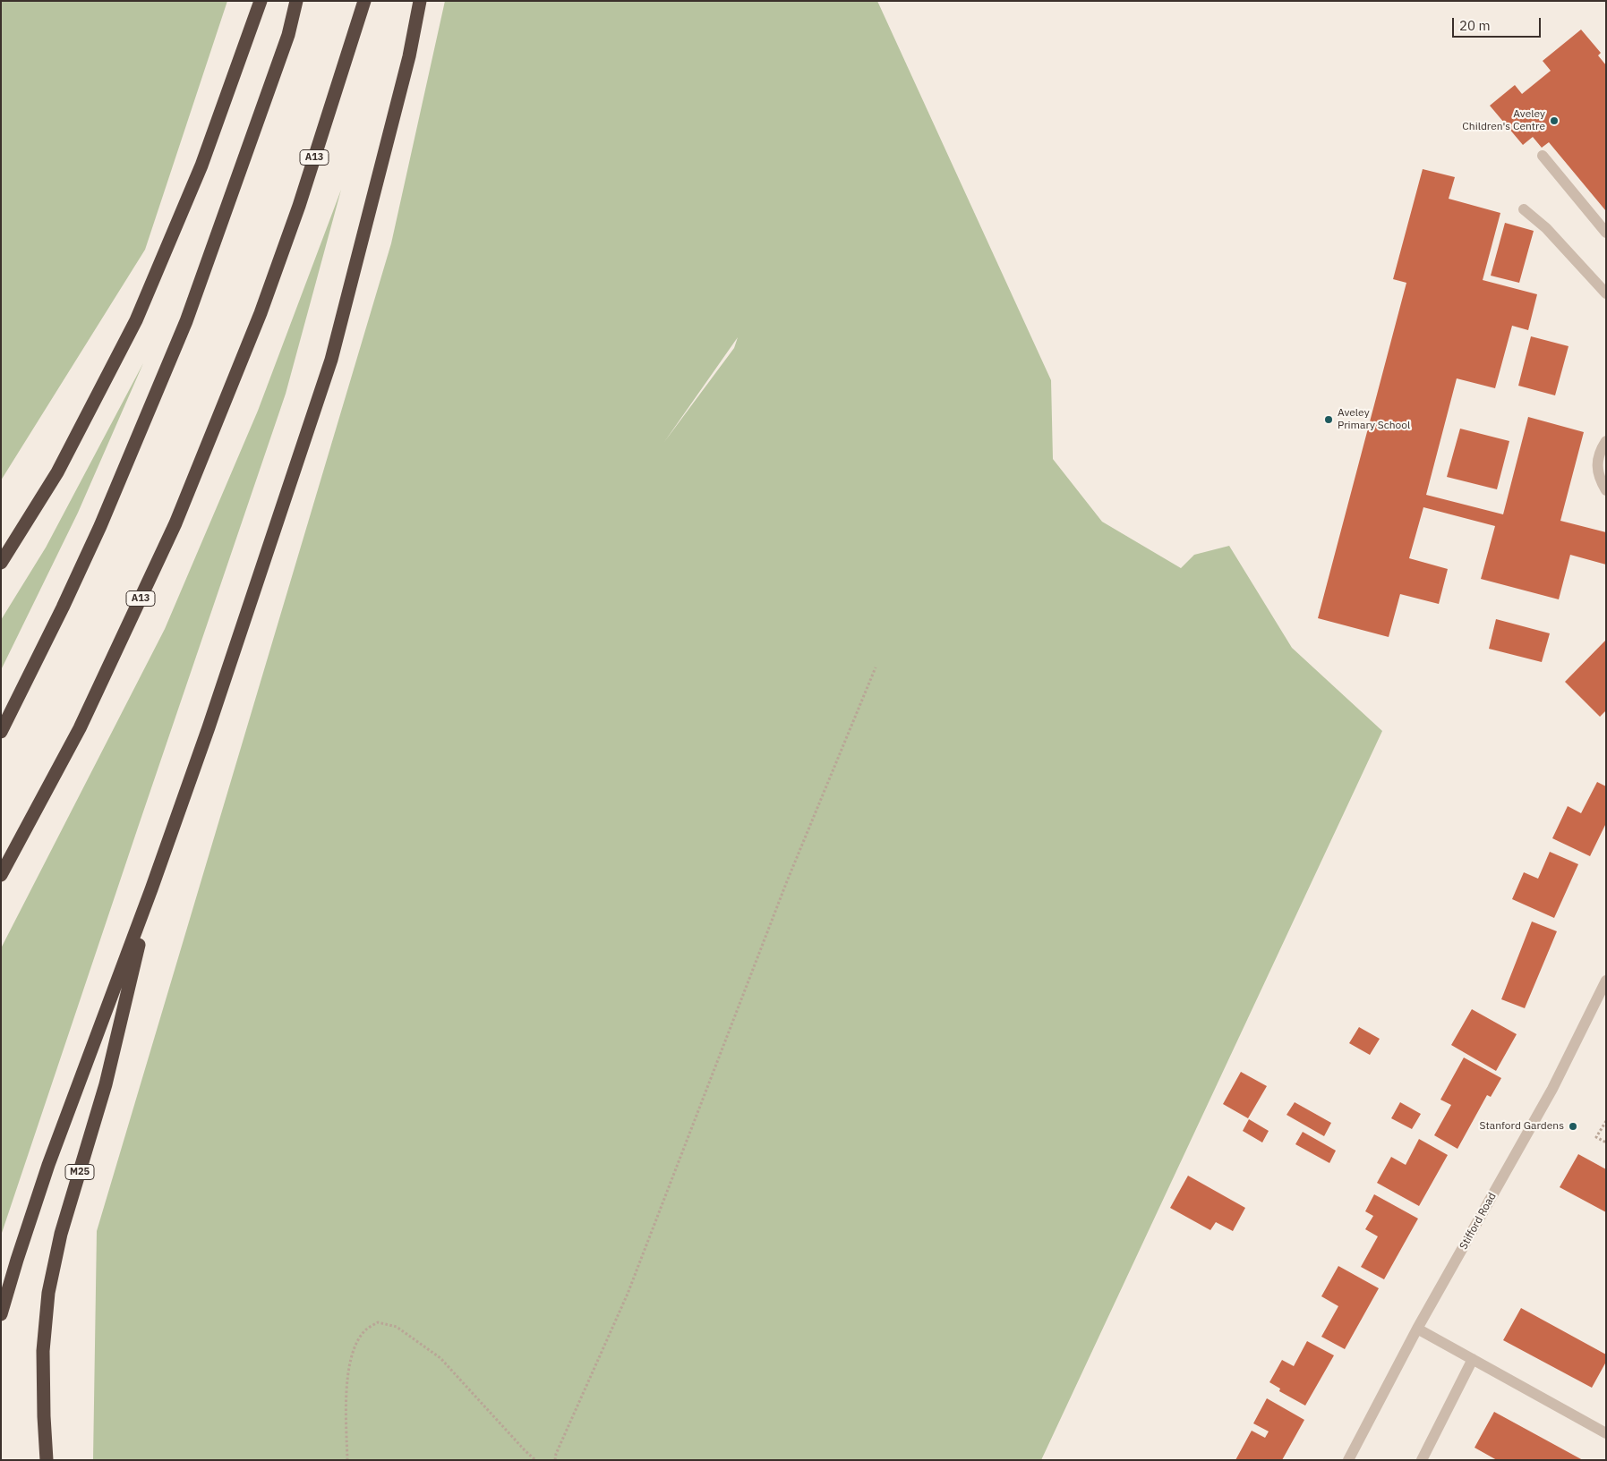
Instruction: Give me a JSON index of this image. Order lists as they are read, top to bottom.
{
  "streets": {
    "highway": ["A13", "M25"],
    "street": ["Stifford Road"]
  },
  "places": ["Aveley Children's Centre", "Aveley Primary School", "Stanford Gardens"],
  "scale_bar": "20 m"
}
